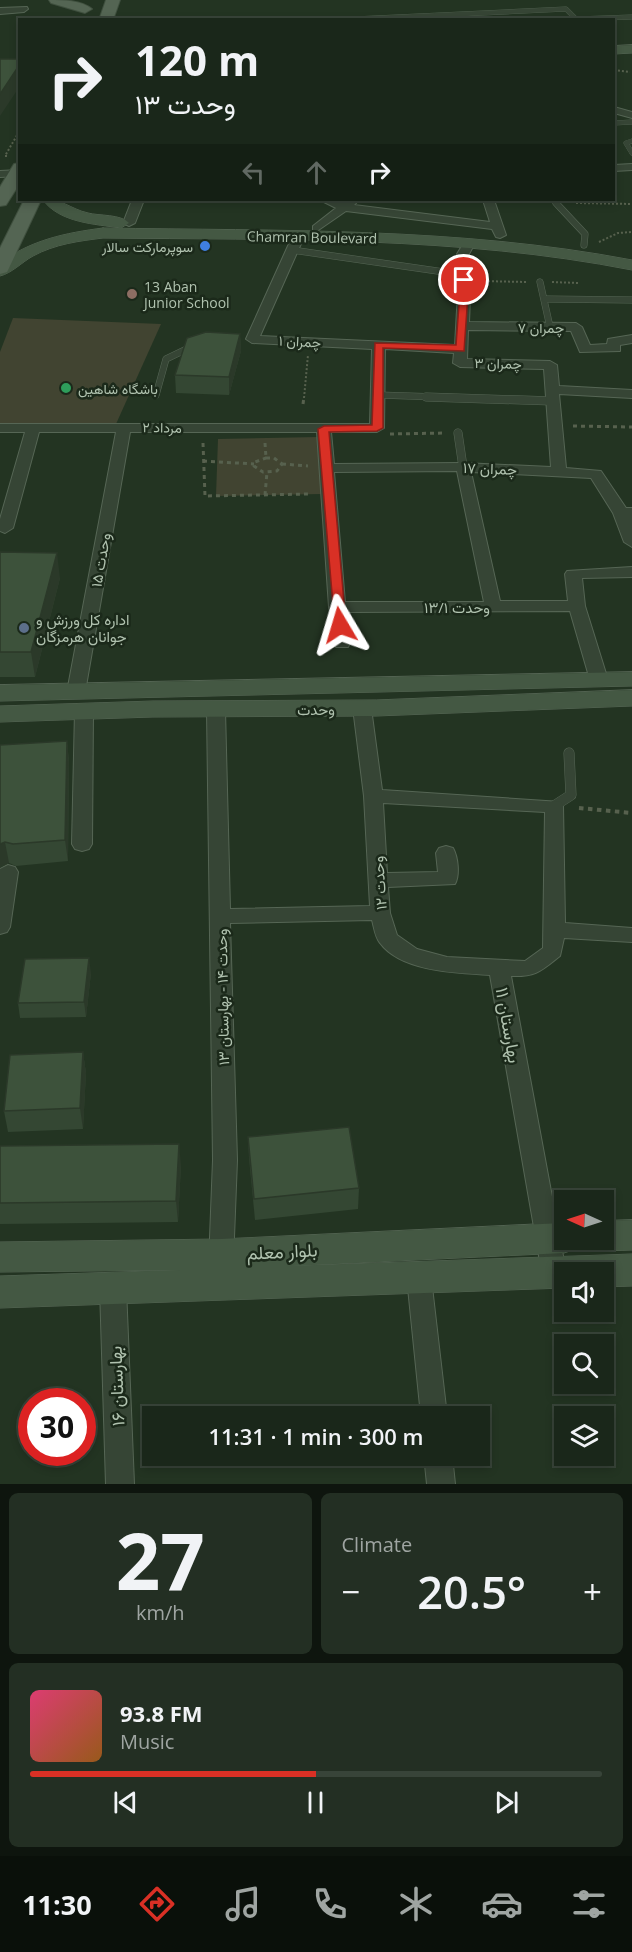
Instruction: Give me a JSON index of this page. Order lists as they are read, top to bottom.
{
  "streets": {
    "street": [
      "Chamran Boulevard",
      "چمران ۷",
      "چمران ۱",
      "چمران ۳",
      "مرداد ۲",
      "چمران ۱۷",
      "وحدت ۱۵",
      "وحدت ۱۳/۱",
      "وحدت",
      "وحدت ۱۲",
      "وحدت ۱۴ - بهارستان ۱۳",
      "بهارستان ۱۱",
      "بلوار معلم",
      "بهارستان ۱۶"
    ]
  },
  "crossings": [
    ["Chamran Boulevard", "چمران ۱"],
    ["Chamran Boulevard", "چمران ۳"],
    ["چمران ۷", "چمران ۳"],
    ["چمران ۱", "چمران ۳"],
    ["چمران ۳", "چمران ۱۷"],
    ["مرداد ۲", "وحدت ۱۵"],
    ["وحدت ۱۵", "وحدت"],
    ["وحدت", "وحدت ۱۲"],
    ["وحدت", "وحدت ۱۴ - بهارستان ۱۳"],
    ["وحدت ۱۲", "بهارستان ۱۱"],
    ["وحدت ۱۴ - بهارستان ۱۳", "بلوار معلم"],
    ["بلوار معلم", "بهارستان ۱۶"]
  ],
  "places": [
    "سوپرمارکت سالار",
    "13 Aban Junior School",
    "باشگاه شاهین",
    "اداره کل ورزش و جوانان هرمزگان"
  ],
  "north": "left",
  "page": {
    "turn": ["120 m", "وحدت ۱۳"],
    "limit": "30",
    "trip": "11:31 · 1 min · 300 m",
    "tile": [
      ["27", "km/h"],
      "Climate"
    ],
    "heat": ["−", "20.5°", "+"],
    "song": ["93.8 FM", "Music"],
    "tabs": "11:30"
  }
}
